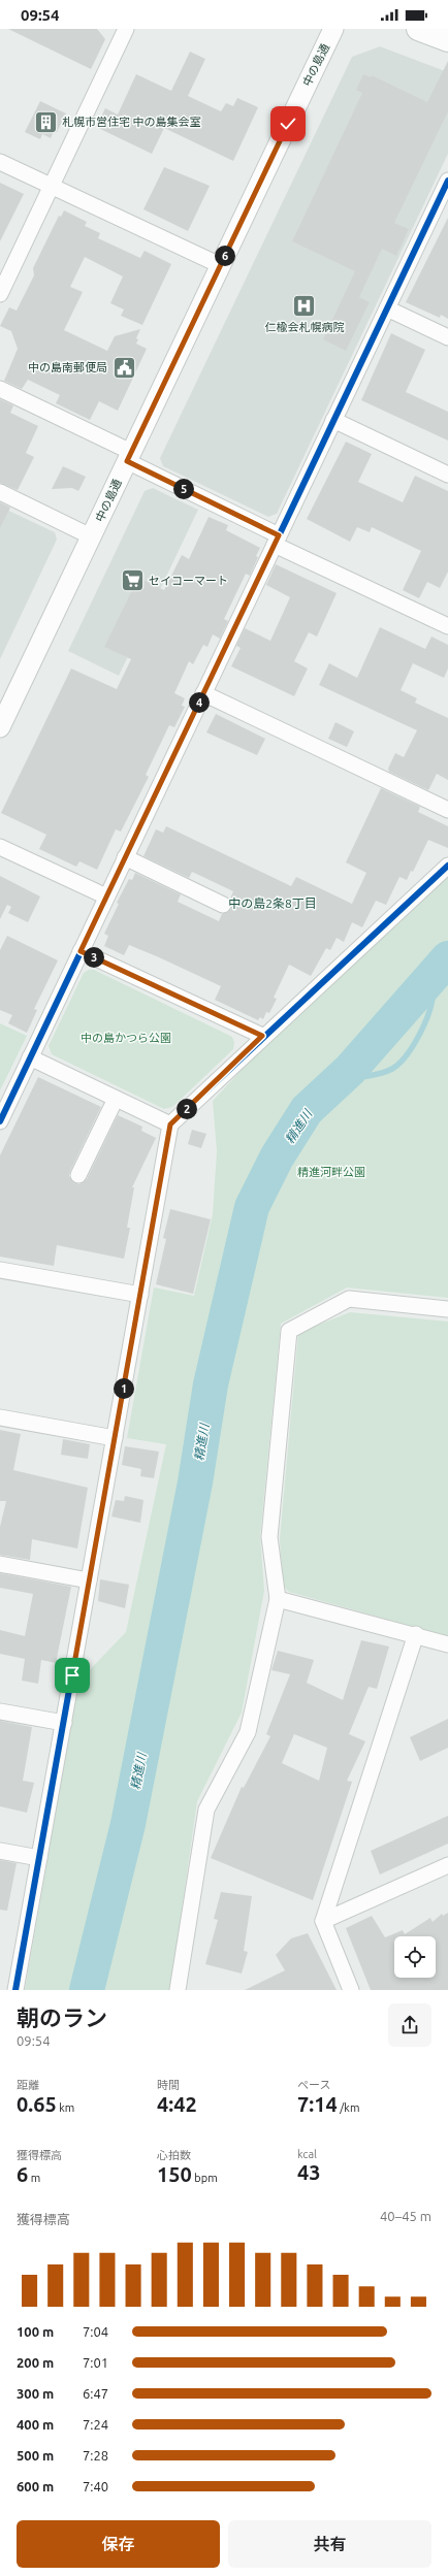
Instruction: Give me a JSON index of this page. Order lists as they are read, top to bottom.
{
  "streets": {
    "street": ["中の島通"]
  },
  "districts": ["中の島2条8丁目"],
  "water": ["精進川"],
  "parks": ["中の島かつら公園", "精進河畔公園"],
  "places": {
    "building": ["札幌市営住宅 中の島集会室"],
    "hospital": ["仁楡会札幌病院"],
    "public building": ["中の島南郵便局"],
    "supermarket": ["セイコーマート"]
  },
  "page": {
    "status": "09:54",
    "pins": [
      "6",
      "5",
      "4",
      "3",
      "2",
      "1"
    ],
    "heading": ["朝のラン", "09:54"],
    "stats": [
      ["距離", "0.65 km"],
      ["時間", "4:42"],
      ["ペース", "7:14 /km"],
      ["獲得標高", "6 m"],
      ["心拍数", "150 bpm"],
      ["kcal", "43"]
    ],
    "chart": ["獲得標高", "40–45 m"],
    "list": [
      {
        "name": "100 m",
        "note": "7:04"
      },
      {
        "name": "200 m",
        "note": "7:01"
      },
      {
        "name": "300 m",
        "note": "6:47"
      },
      {
        "name": "400 m",
        "note": "7:24"
      },
      {
        "name": "500 m",
        "note": "7:28"
      },
      {
        "name": "600 m",
        "note": "7:40"
      }
    ],
    "buttons": ["保存", "共有"]
  }
}
